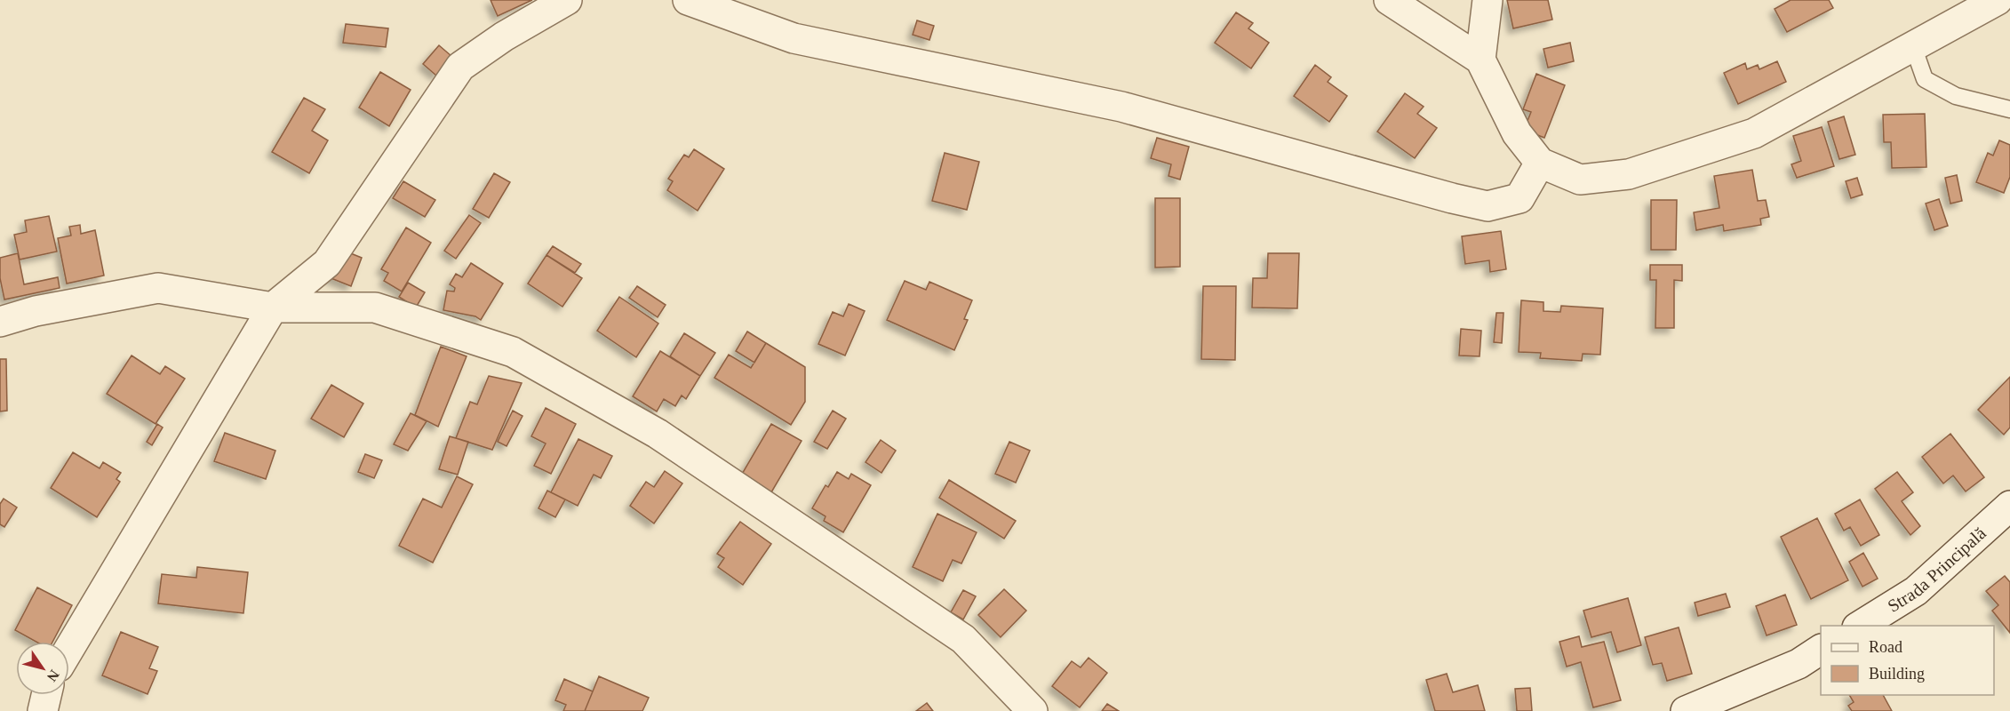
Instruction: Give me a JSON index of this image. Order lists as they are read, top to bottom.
{
  "streets": {
    "street": ["Strada Principală"]
  },
  "legend": ["Road", "Building"],
  "north": "bottom right"
}
